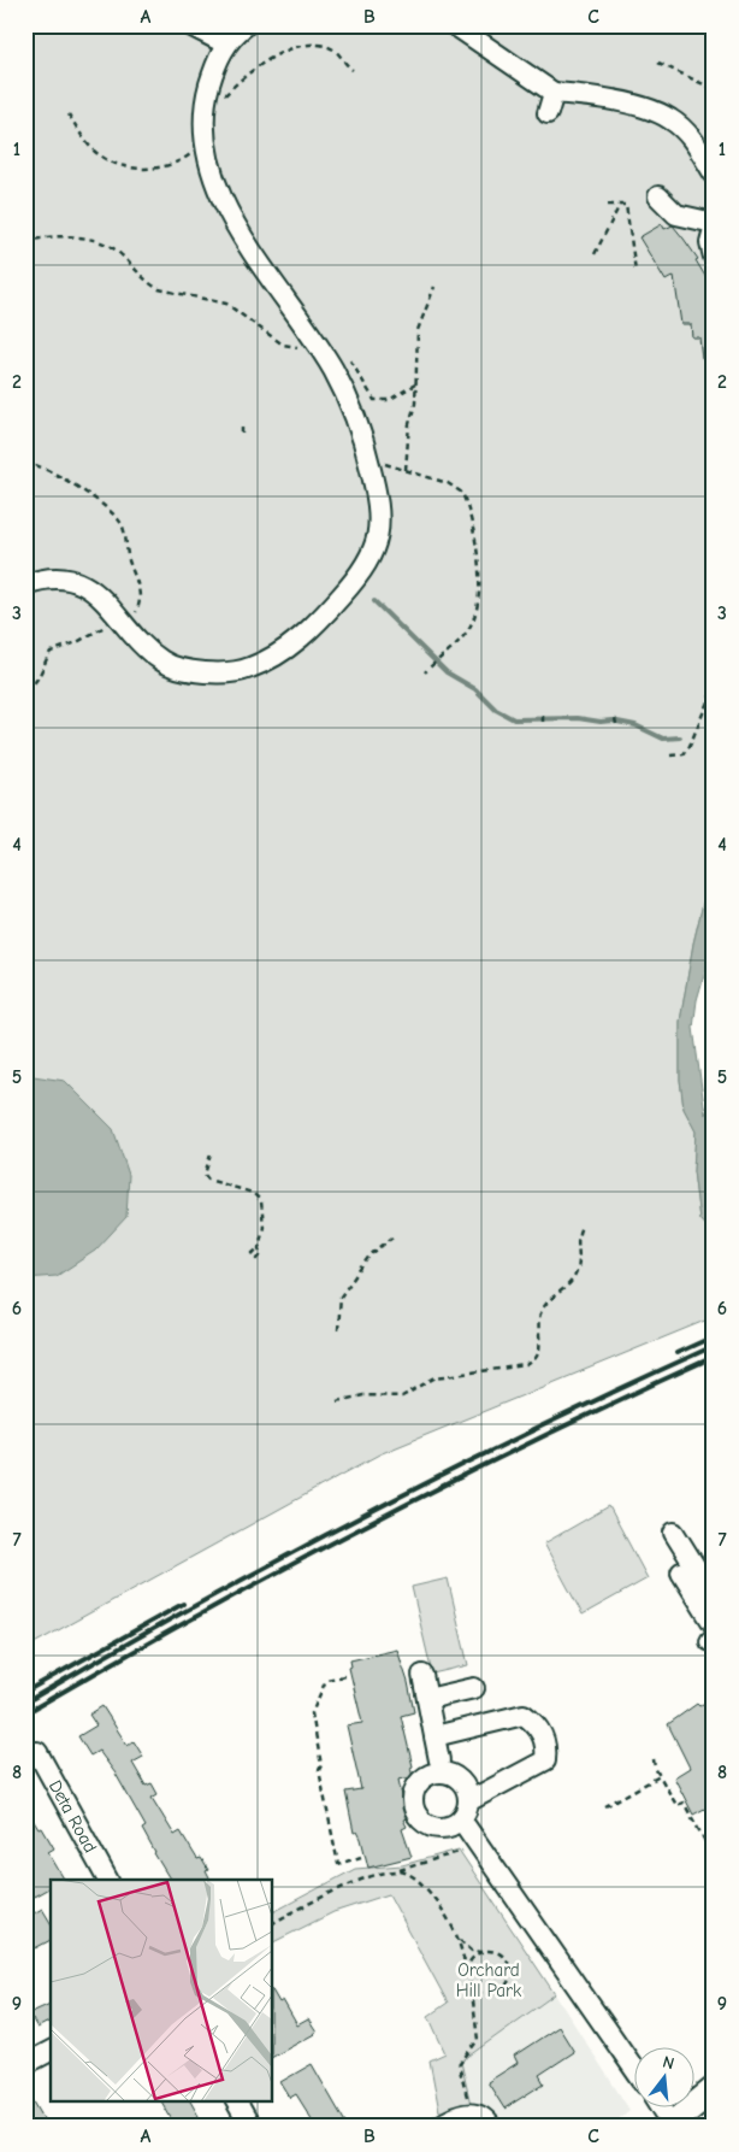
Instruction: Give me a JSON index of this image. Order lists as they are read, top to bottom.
{
  "streets": {
    "street": ["Deta Road"]
  },
  "parks": ["Orchard Hill Park"],
  "north": "top",
  "grid": {
    "columns": ["A", "B", "C"],
    "rows": [
      "1",
      "2",
      "3",
      "4",
      "5",
      "6",
      "7",
      "8",
      "9"
    ]
  }
}
